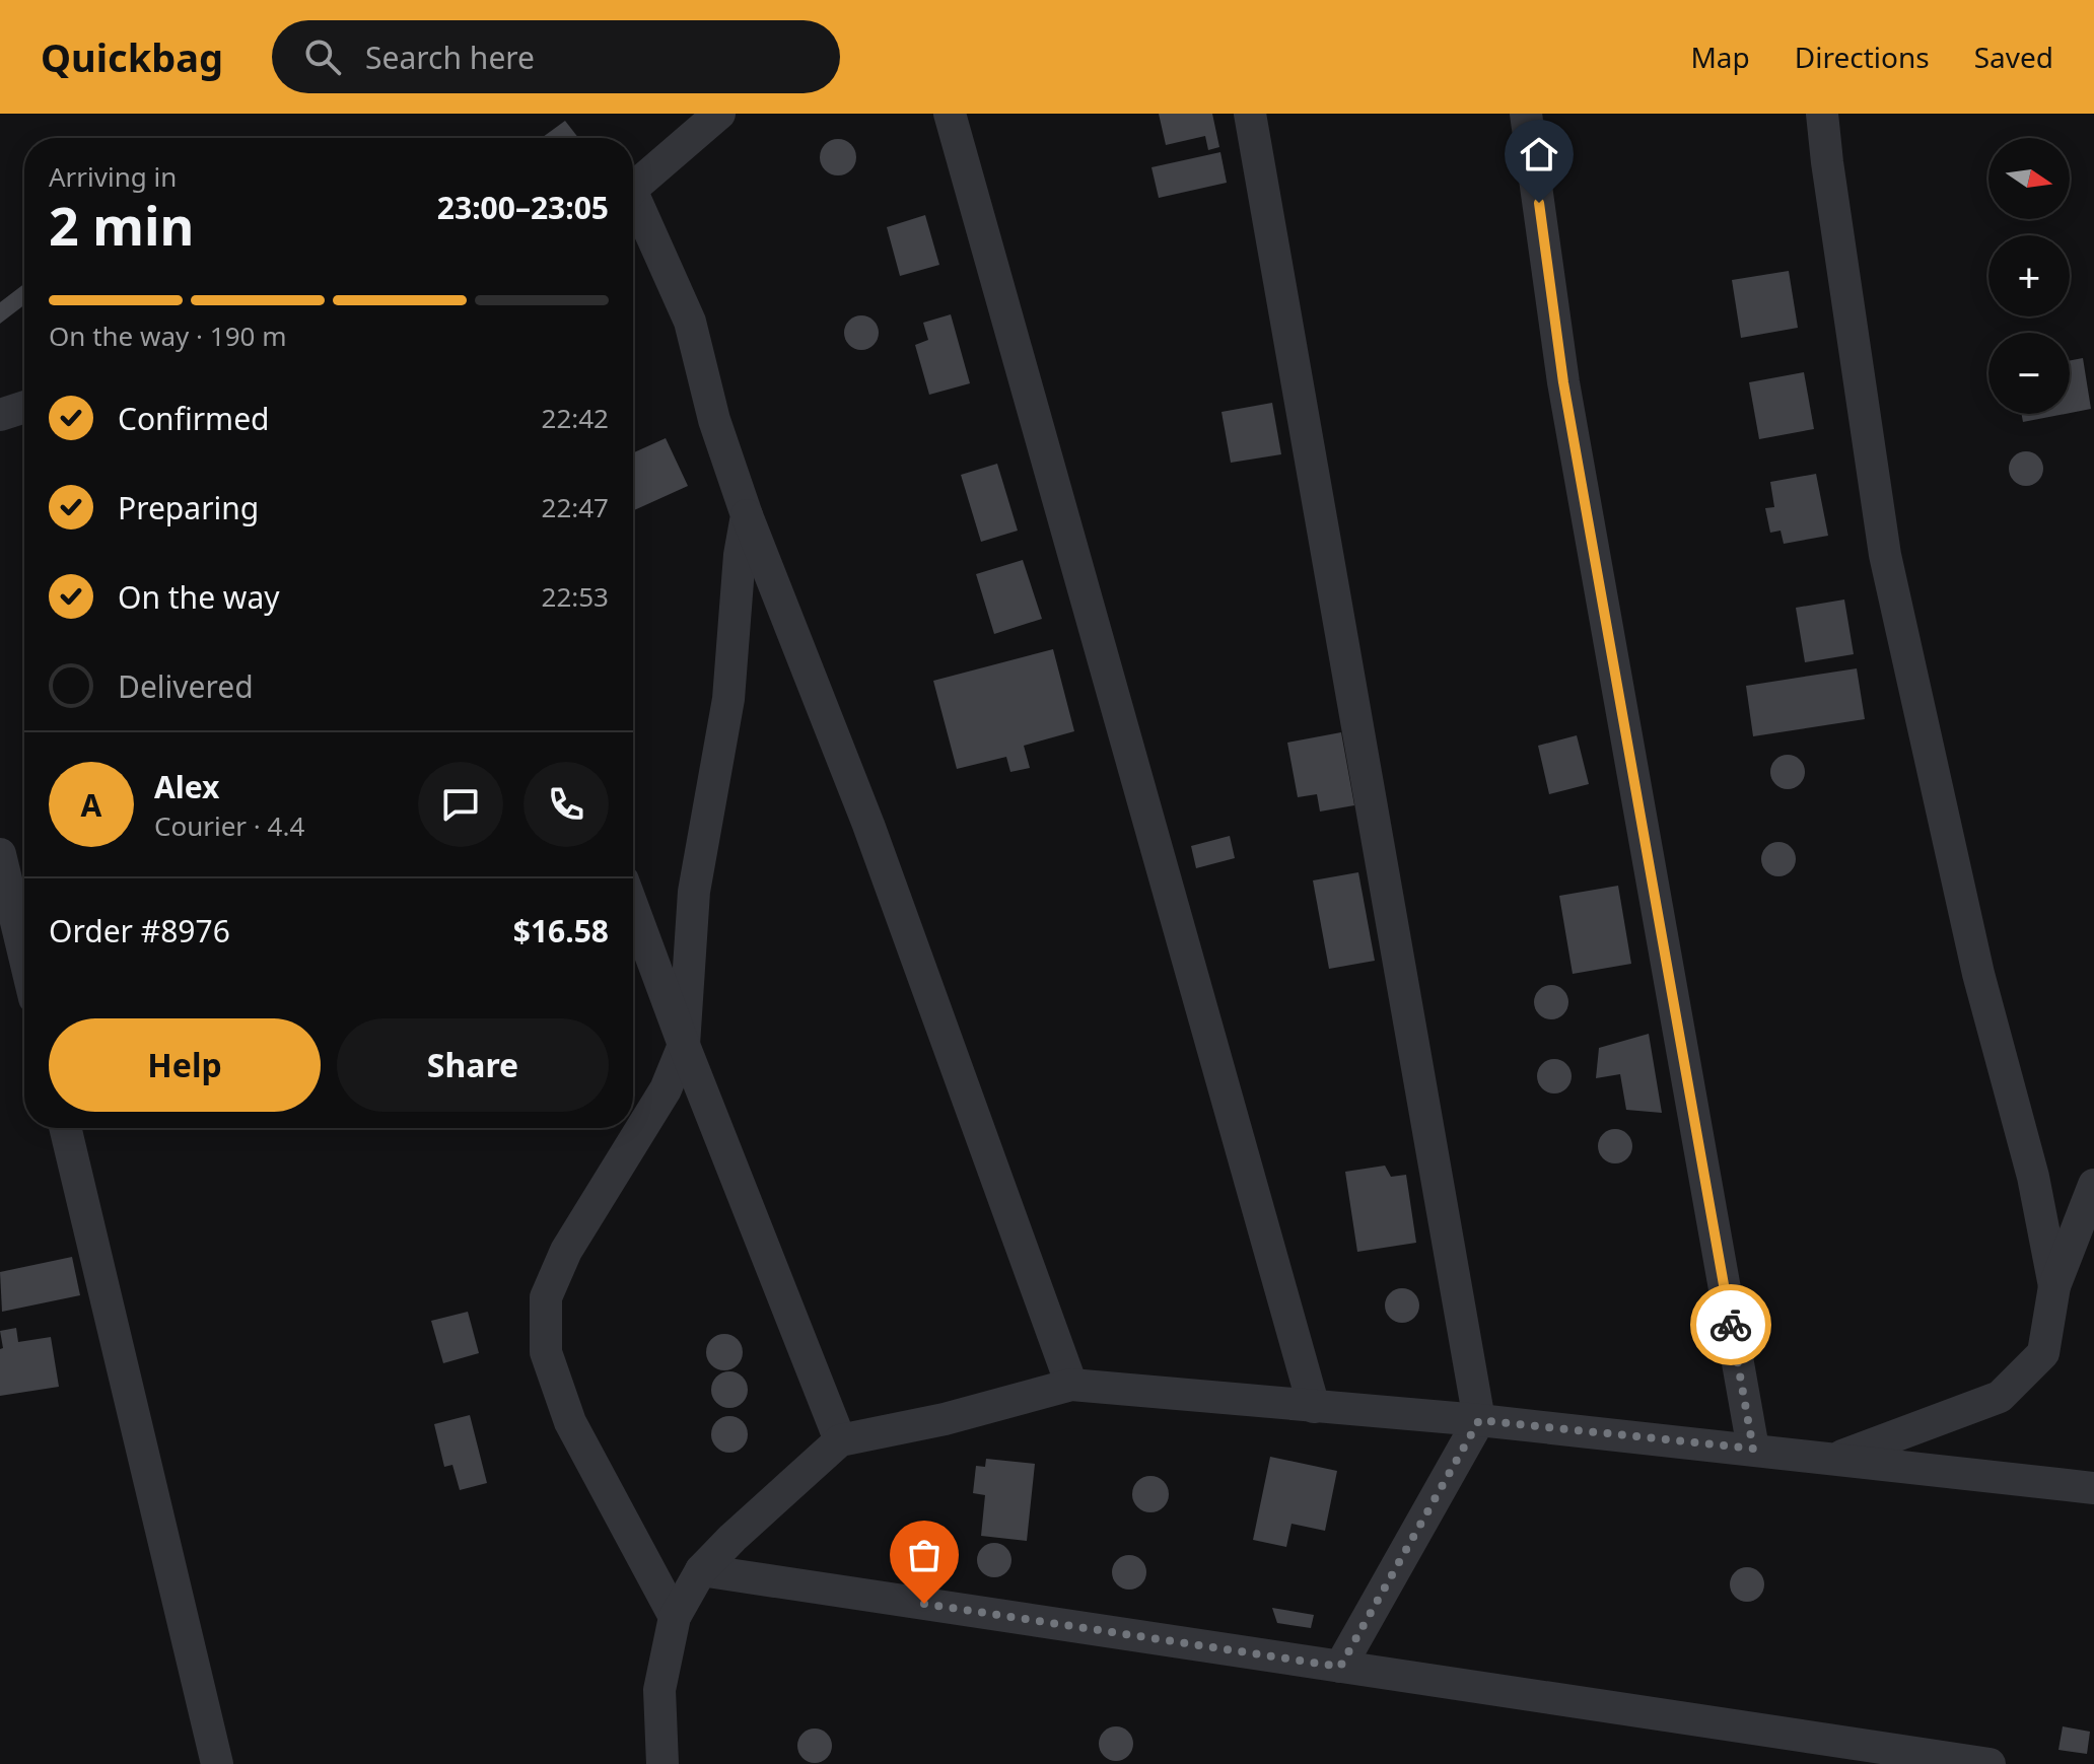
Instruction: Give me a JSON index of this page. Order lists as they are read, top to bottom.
{
  "north": "right",
  "page": {
    "header": "Quickbag",
    "search": "Search here",
    "nav": ["Map", "Directions", "Saved"],
    "map_buttons": ["+", "−"],
    "heading": ["2 min", "Arriving in", "23:00–23:05"],
    "panel": [
      "Alex",
      "Courier · 4.4",
      "Order #8976",
      "$16.58"
    ],
    "bar": "On the way · 190 m",
    "list": [
      ["Confirmed", "22:42"],
      ["Preparing", "22:47"],
      ["On the way", "22:53"],
      "Delivered"
    ],
    "round": "A",
    "buttons": ["Help", "Share"]
  }
}
